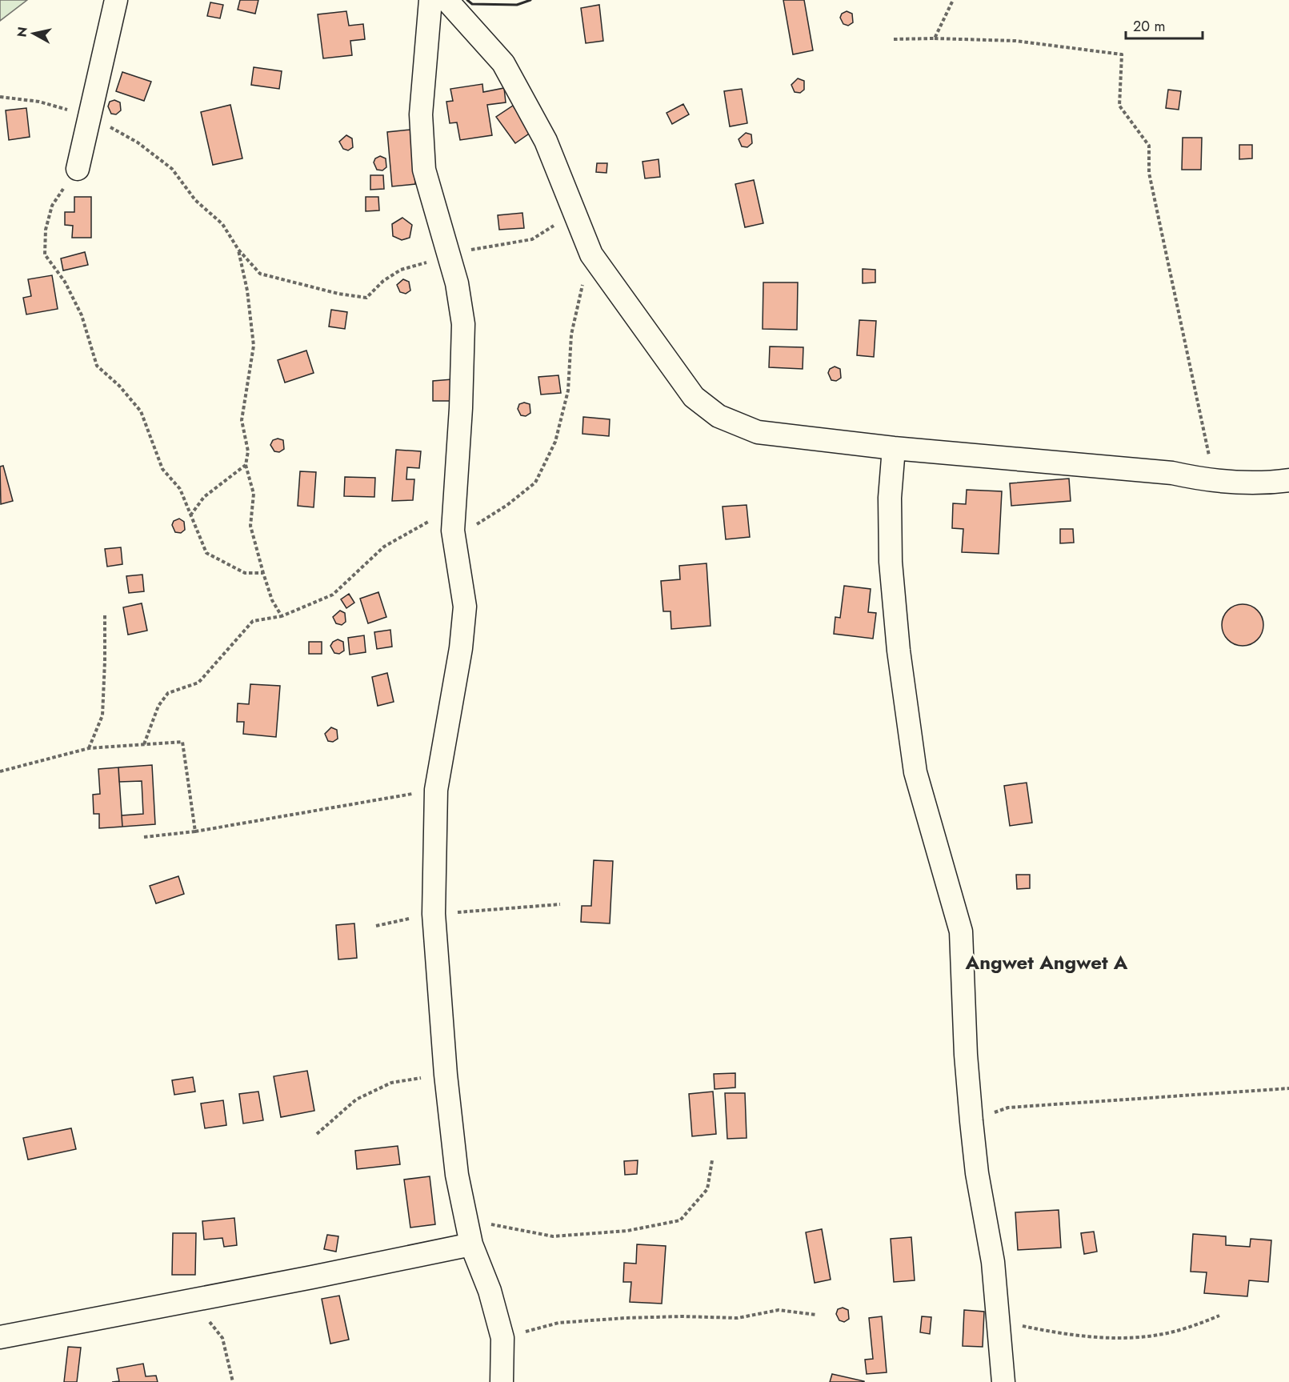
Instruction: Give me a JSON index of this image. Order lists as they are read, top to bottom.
{
  "districts": ["Angwet Angwet A"],
  "scale_bar": "20 m",
  "north": "left"
}
